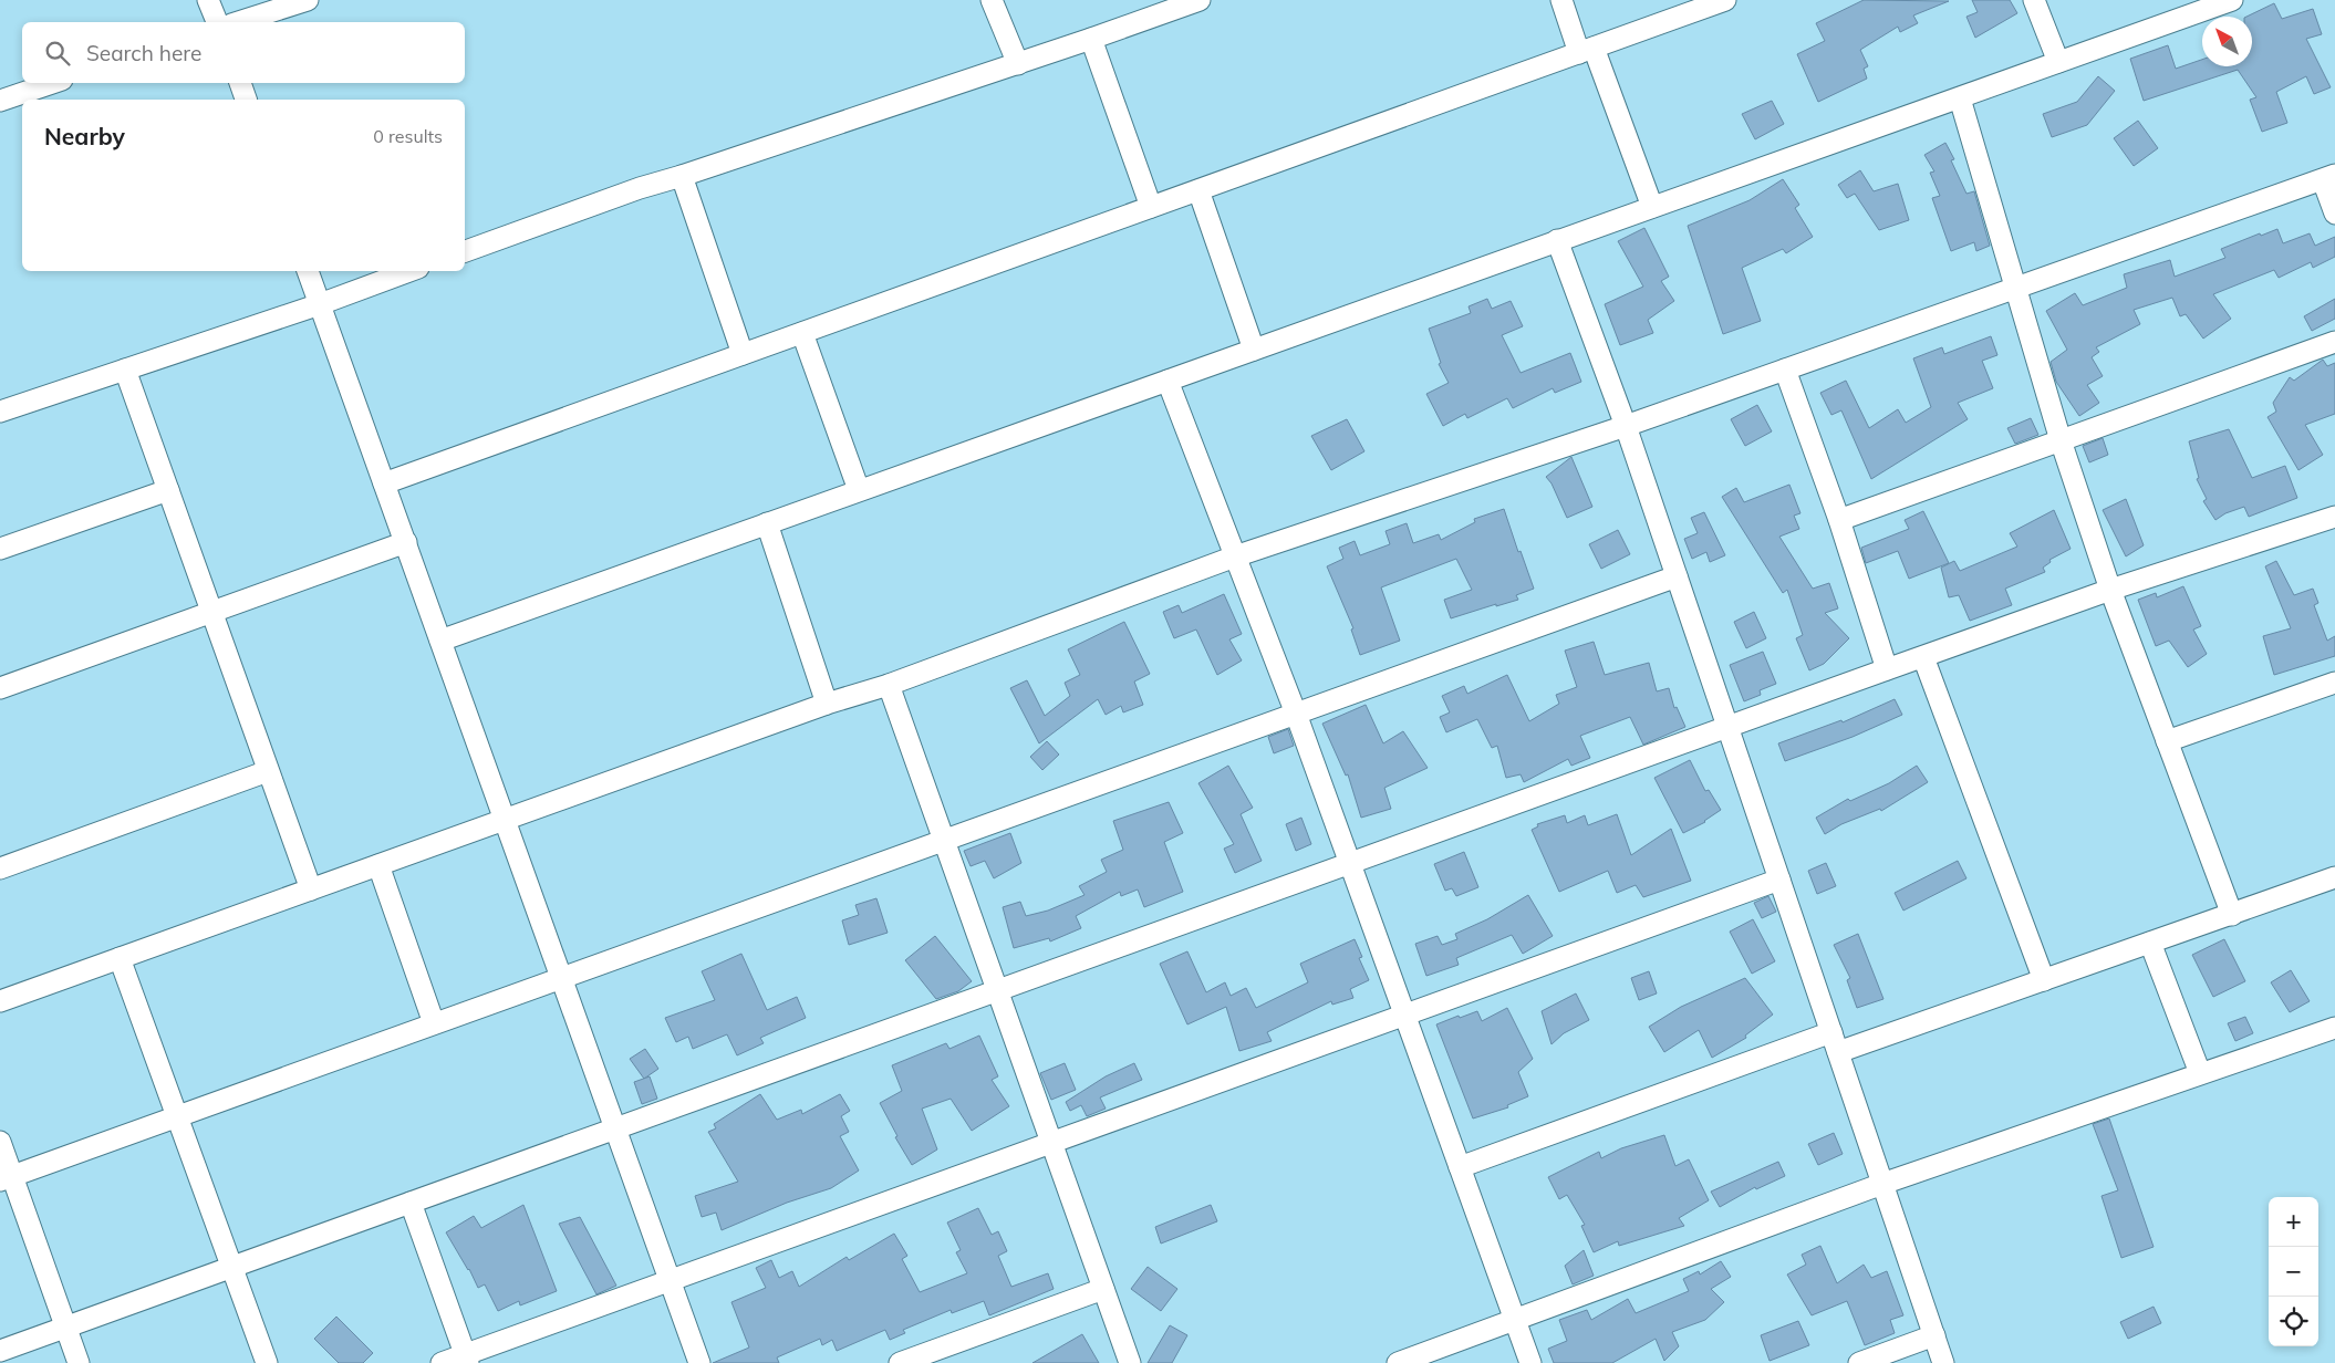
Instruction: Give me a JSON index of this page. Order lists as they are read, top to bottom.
{
  "north": "top left",
  "page": {
    "search": "Search here",
    "heading": ["Nearby", "0 results"],
    "map_buttons": ["+", "−"]
  }
}
